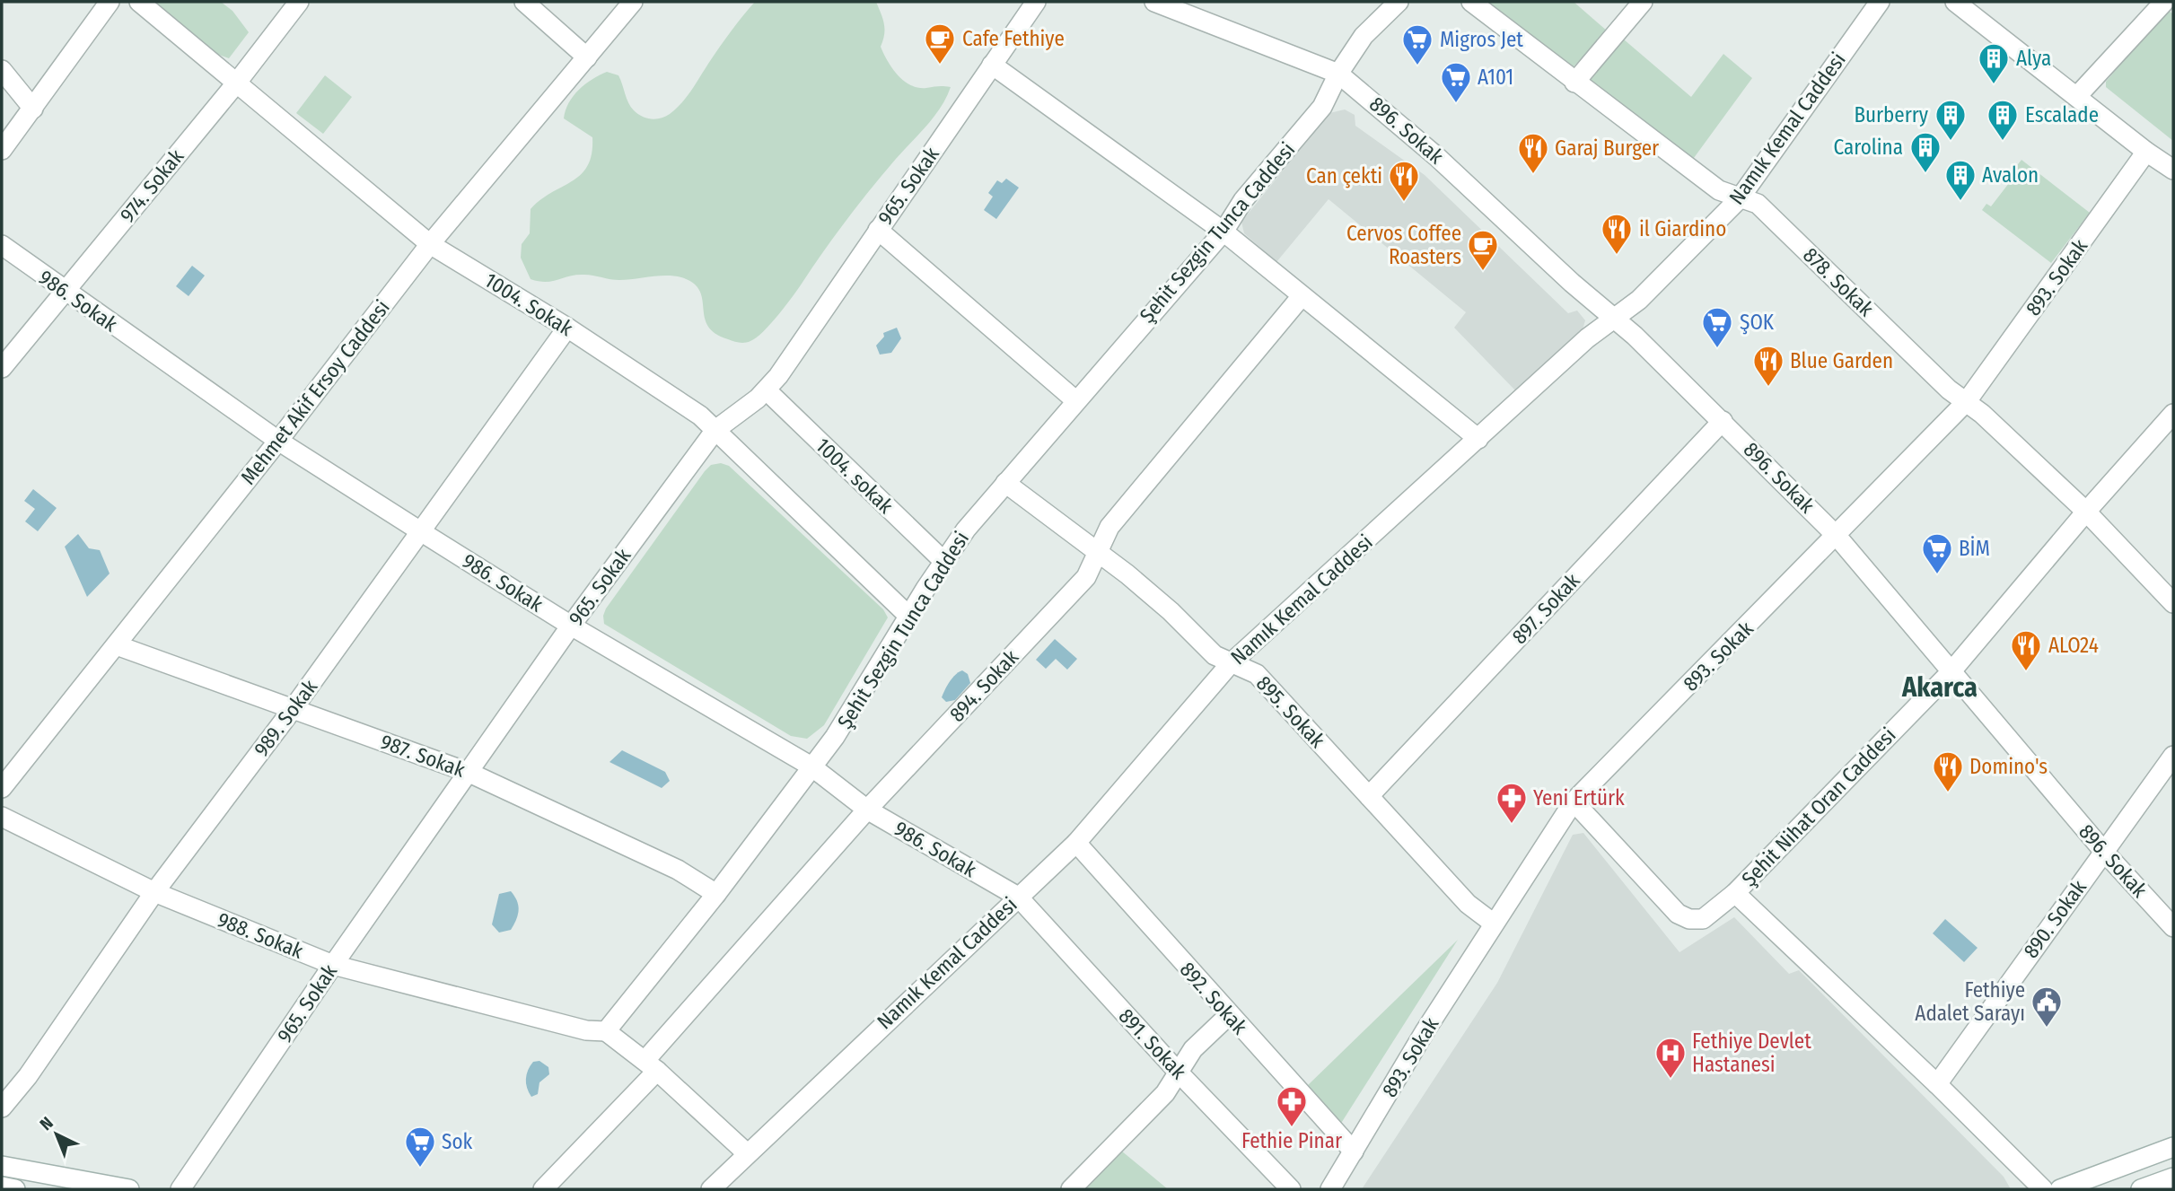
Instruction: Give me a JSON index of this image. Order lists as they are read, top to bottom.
{
  "streets": {
    "street": [
      "Namık Kemal Caddesi",
      "896. Sokak",
      "974. Sokak",
      "965. Sokak",
      "Şehit Sezgin Tunca Caddesi",
      "893. Sokak",
      "878. Sokak",
      "986. Sokak",
      "1004. Sokak",
      "Mehmet Akif Ersoy Caddesi",
      "1004. sokak",
      "897. Sokak",
      "894. Sokak",
      "895. Sokak",
      "989. Sokak",
      "987. Sokak",
      "Şehit Nihat Oran Caddesi",
      "890. Sokak",
      "988. Sokak",
      "892. Sokak",
      "891. Sokak"
    ]
  },
  "crossings": [
    ["Namık Kemal Caddesi", "896. Sokak"],
    ["Namık Kemal Caddesi", "878. Sokak"],
    ["Namık Kemal Caddesi", "986. Sokak"],
    ["Namık Kemal Caddesi", "895. Sokak"],
    ["Namık Kemal Caddesi", "892. Sokak"],
    ["Namık Kemal Caddesi", "891. Sokak"],
    ["896. Sokak", "Şehit Sezgin Tunca Caddesi"],
    ["896. Sokak", "893. Sokak"],
    ["896. Sokak", "897. Sokak"],
    ["896. Sokak", "Şehit Nihat Oran Caddesi"],
    ["896. Sokak", "890. Sokak"],
    ["974. Sokak", "986. Sokak"],
    ["974. Sokak", "1004. Sokak"],
    ["965. Sokak", "986. Sokak"],
    ["965. Sokak", "1004. Sokak"],
    ["965. Sokak", "1004. sokak"],
    ["965. Sokak", "987. Sokak"],
    ["965. Sokak", "988. Sokak"],
    ["Şehit Sezgin Tunca Caddesi", "986. Sokak"],
    ["Şehit Sezgin Tunca Caddesi", "1004. Sokak"],
    ["Şehit Sezgin Tunca Caddesi", "1004. sokak"],
    ["Şehit Sezgin Tunca Caddesi", "895. Sokak"],
    ["Şehit Sezgin Tunca Caddesi", "987. Sokak"],
    ["Şehit Sezgin Tunca Caddesi", "988. Sokak"],
    ["893. Sokak", "878. Sokak"],
    ["893. Sokak", "895. Sokak"],
    ["893. Sokak", "Şehit Nihat Oran Caddesi"],
    ["893. Sokak", "892. Sokak"],
    ["878. Sokak", "Şehit Nihat Oran Caddesi"],
    ["986. Sokak", "Mehmet Akif Ersoy Caddesi"],
    ["986. Sokak", "894. Sokak"],
    ["986. Sokak", "989. Sokak"],
    ["986. Sokak", "891. Sokak"],
    ["1004. Sokak", "Mehmet Akif Ersoy Caddesi"],
    ["1004. Sokak", "989. Sokak"],
    ["Mehmet Akif Ersoy Caddesi", "987. Sokak"],
    ["897. Sokak", "895. Sokak"],
    ["894. Sokak", "895. Sokak"],
    ["989. Sokak", "987. Sokak"],
    ["989. Sokak", "988. Sokak"]
  ],
  "districts": ["Akarca"],
  "places": {
    "cafe": ["Cafe Fethiye", "Cervos Coffee Roasters"],
    "supermarket": [
      "Migros Jet",
      "A101",
      "ŞOK",
      "BİM",
      "Sok"
    ],
    "building": [
      "Alya",
      "Burberry",
      "Escalade",
      "Carolina",
      "Avalon"
    ],
    "restaurant": [
      "Garaj Burger",
      "Can çekti",
      "il Giardino",
      "Blue Garden",
      "ALO24",
      "Domino's"
    ],
    "pharmacy": ["Yeni Ertürk", "Fethie Pinar"],
    "public building": ["Fethiye Adalet Sarayı"],
    "hospital": ["Fethiye Devlet Hastanesi"]
  },
  "north": "top left"
}
